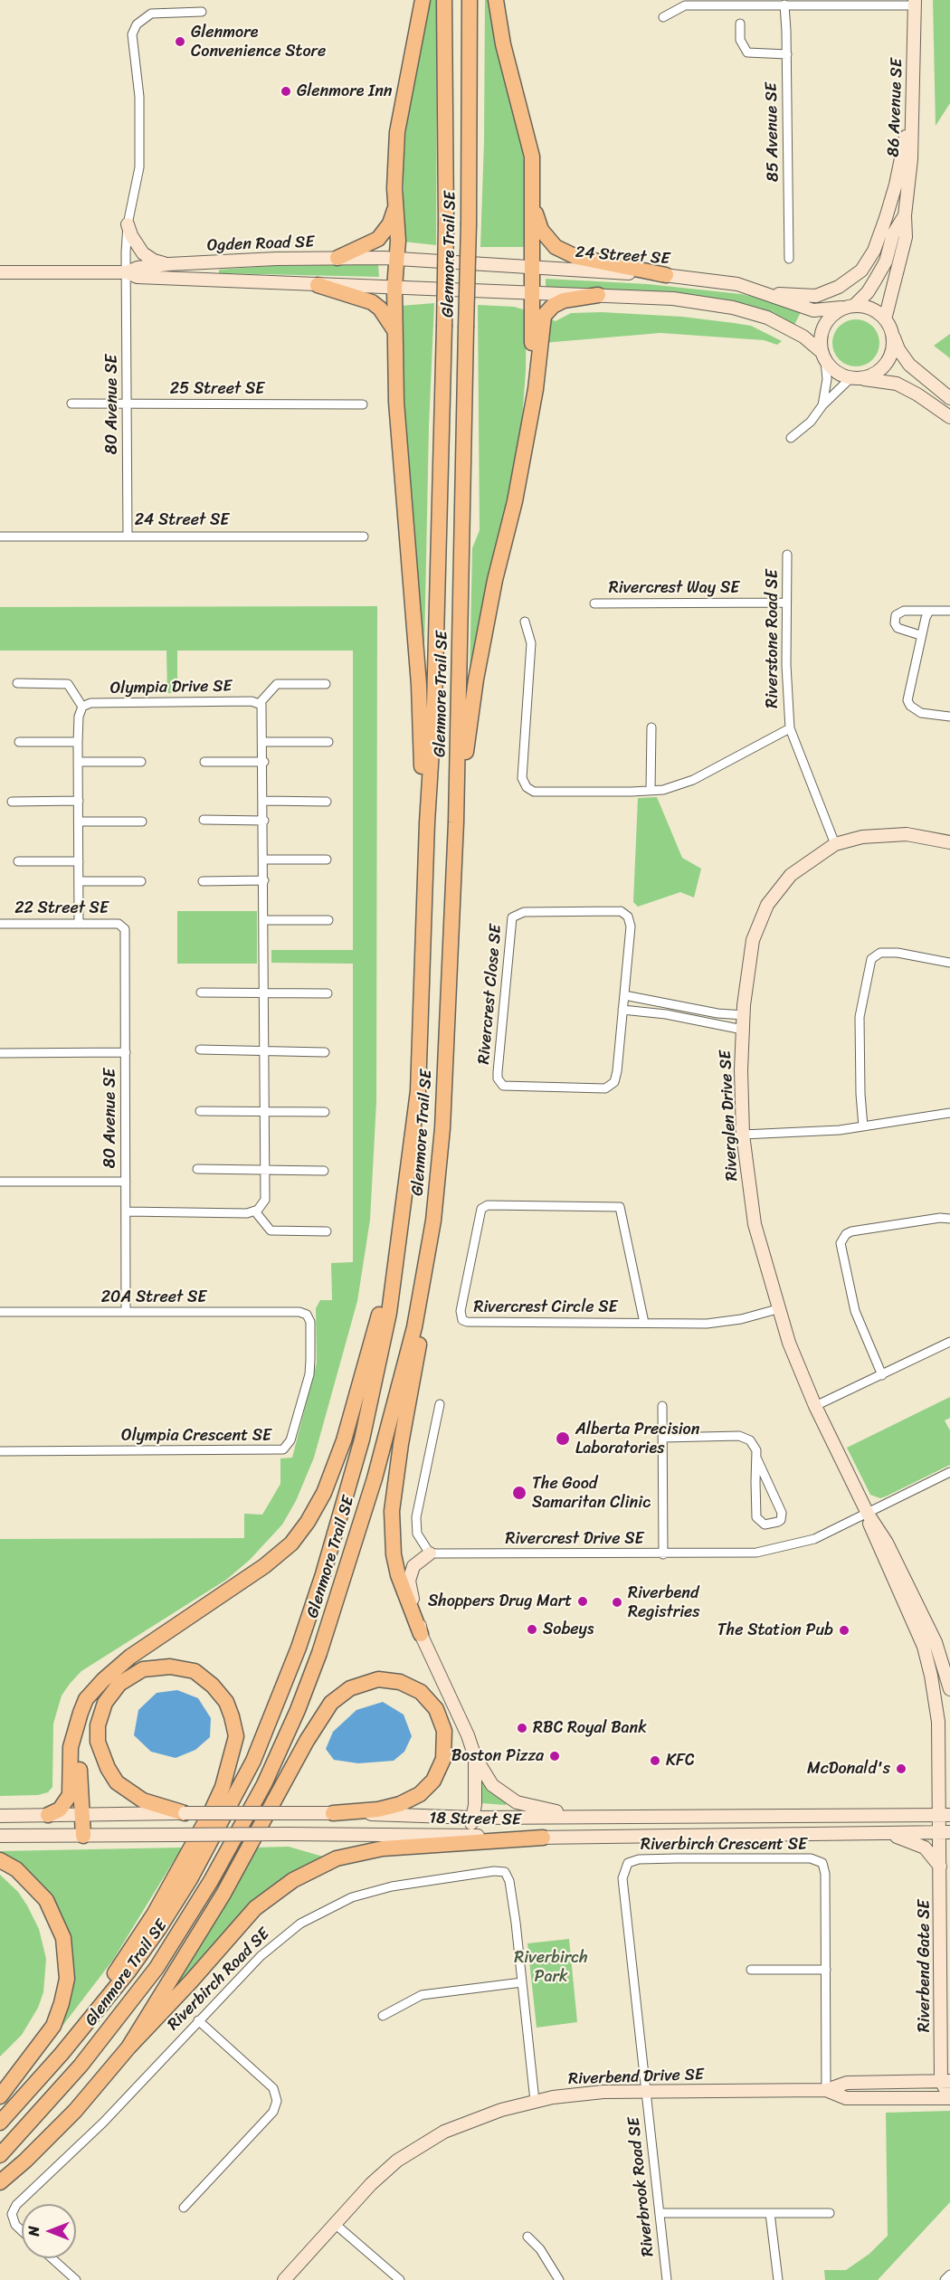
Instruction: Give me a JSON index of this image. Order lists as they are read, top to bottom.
{
  "streets": {
    "highway": ["Glenmore Trail SE"],
    "main road": [
      "86 Avenue SE",
      "Ogden Road SE",
      "24 Street SE",
      "Riverglen Drive SE",
      "18 Street SE",
      "Riverbend Gate SE",
      "Riverbend Drive SE"
    ],
    "street": [
      "85 Avenue SE",
      "25 Street SE",
      "80 Avenue SE",
      "Rivercrest Way SE",
      "Riverstone Road SE",
      "Olympia Drive SE",
      "22 Street SE",
      "Rivercrest Close SE",
      "20A Street SE",
      "Rivercrest Circle SE",
      "Olympia Crescent SE",
      "Rivercrest Drive SE",
      "Riverbirch Crescent SE",
      "Riverbirch Road SE",
      "Riverbrook Road SE"
    ]
  },
  "crossings": [
    ["86 Avenue SE", "24 Street SE"],
    ["Ogden Road SE", "24 Street SE"],
    ["Ogden Road SE", "80 Avenue SE"],
    ["24 Street SE", "80 Avenue SE"],
    ["25 Street SE", "80 Avenue SE"],
    ["80 Avenue SE", "22 Street SE"],
    ["80 Avenue SE", "20A Street SE"],
    ["Rivercrest Way SE", "Riverstone Road SE"],
    ["Riverstone Road SE", "Riverglen Drive SE"],
    ["Riverglen Drive SE", "Rivercrest Circle SE"],
    ["Riverglen Drive SE", "Rivercrest Drive SE"],
    ["Riverglen Drive SE", "18 Street SE"],
    ["Riverglen Drive SE", "Riverbend Gate SE"],
    ["20A Street SE", "Olympia Crescent SE"],
    ["18 Street SE", "Riverbend Gate SE"],
    ["Riverbirch Crescent SE", "Riverbend Drive SE"],
    ["Riverbirch Crescent SE", "Riverbrook Road SE"],
    ["Riverbend Gate SE", "Riverbend Drive SE"],
    ["Riverbirch Road SE", "Riverbend Drive SE"],
    ["Riverbend Drive SE", "Riverbrook Road SE"]
  ],
  "parks": ["Riverbirch Park"],
  "places": [
    "Glenmore Convenience Store",
    "Glenmore Inn",
    "Alberta Precision Laboratories",
    "The Good Samaritan Clinic",
    "Shoppers Drug Mart",
    "Riverbend Registries",
    "Sobeys",
    "The Station Pub",
    "RBC Royal Bank",
    "Boston Pizza",
    "KFC",
    "McDonald's"
  ],
  "north": "left"
}
